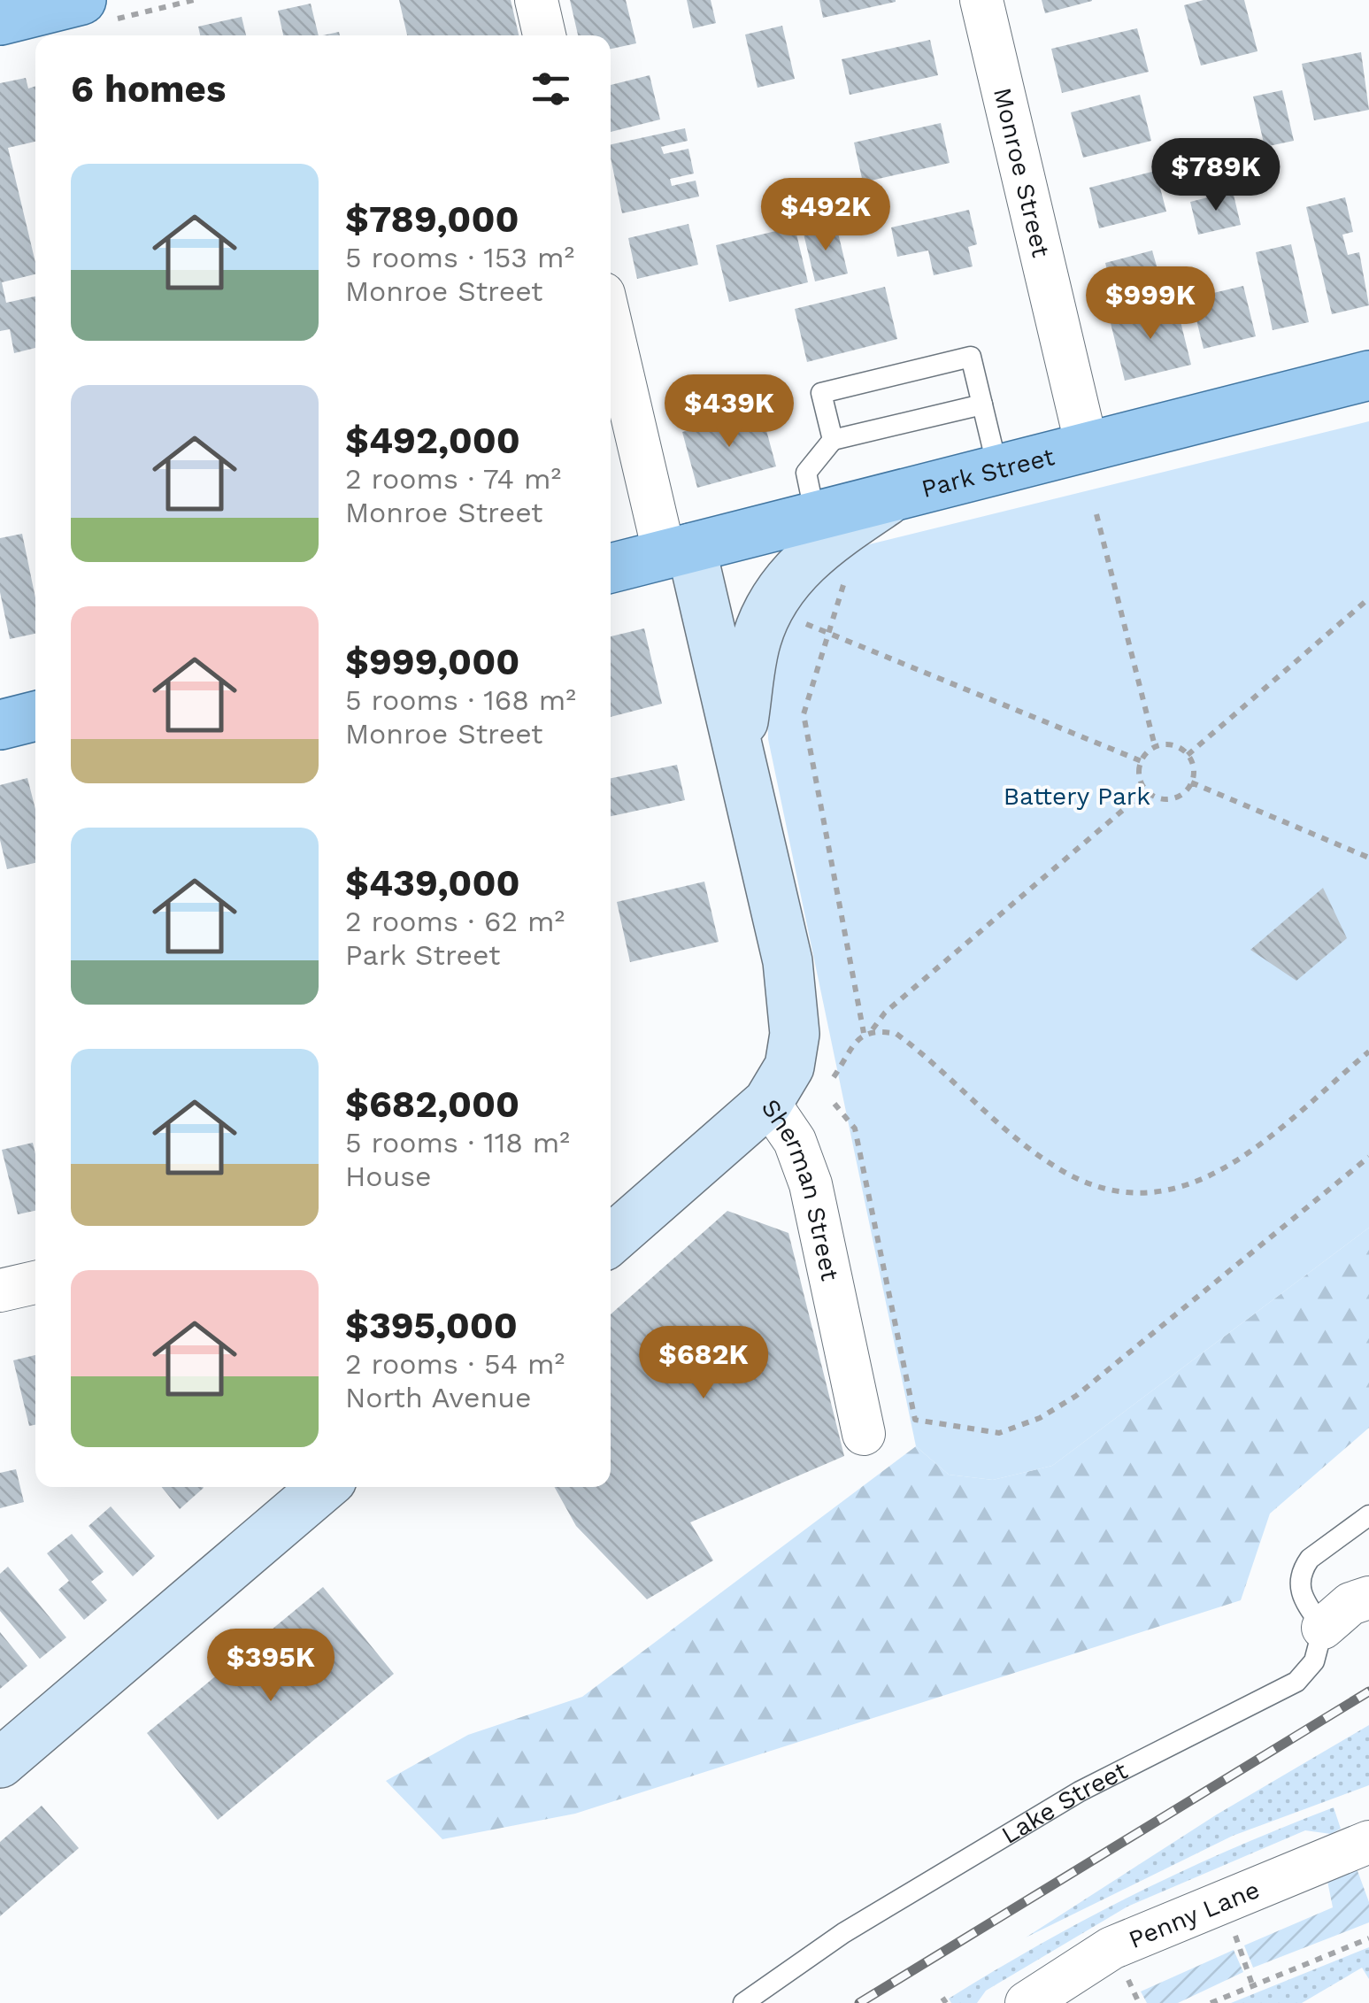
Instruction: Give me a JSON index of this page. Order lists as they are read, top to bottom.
{
  "streets": {
    "main road": ["Park Street", "Sherman Street"],
    "street": ["Monroe Street", "Penny Lane"],
    "lane": ["Lake Street"]
  },
  "crossings": [
    ["Monroe Street", "Park Street"],
    ["Park Street", "Sherman Street"]
  ],
  "parks": ["Battery Park"],
  "page": {
    "heading": "6 homes",
    "price": [
      "$789K",
      "$492K",
      "$999K",
      "$439K",
      "$682K",
      "$395K"
    ],
    "list": [
      {
        "name": "$789,000",
        "note": "5 rooms · 153 m² · Monroe Street"
      },
      {
        "name": "$492,000",
        "note": "2 rooms · 74 m² · Monroe Street"
      },
      {
        "name": "$999,000",
        "note": "5 rooms · 168 m² · Monroe Street"
      },
      {
        "name": "$439,000",
        "note": "2 rooms · 62 m² · Park Street"
      },
      {
        "name": "$682,000",
        "note": "5 rooms · 118 m² · House"
      },
      {
        "name": "$395,000",
        "note": "2 rooms · 54 m² · North Avenue"
      }
    ]
  }
}
